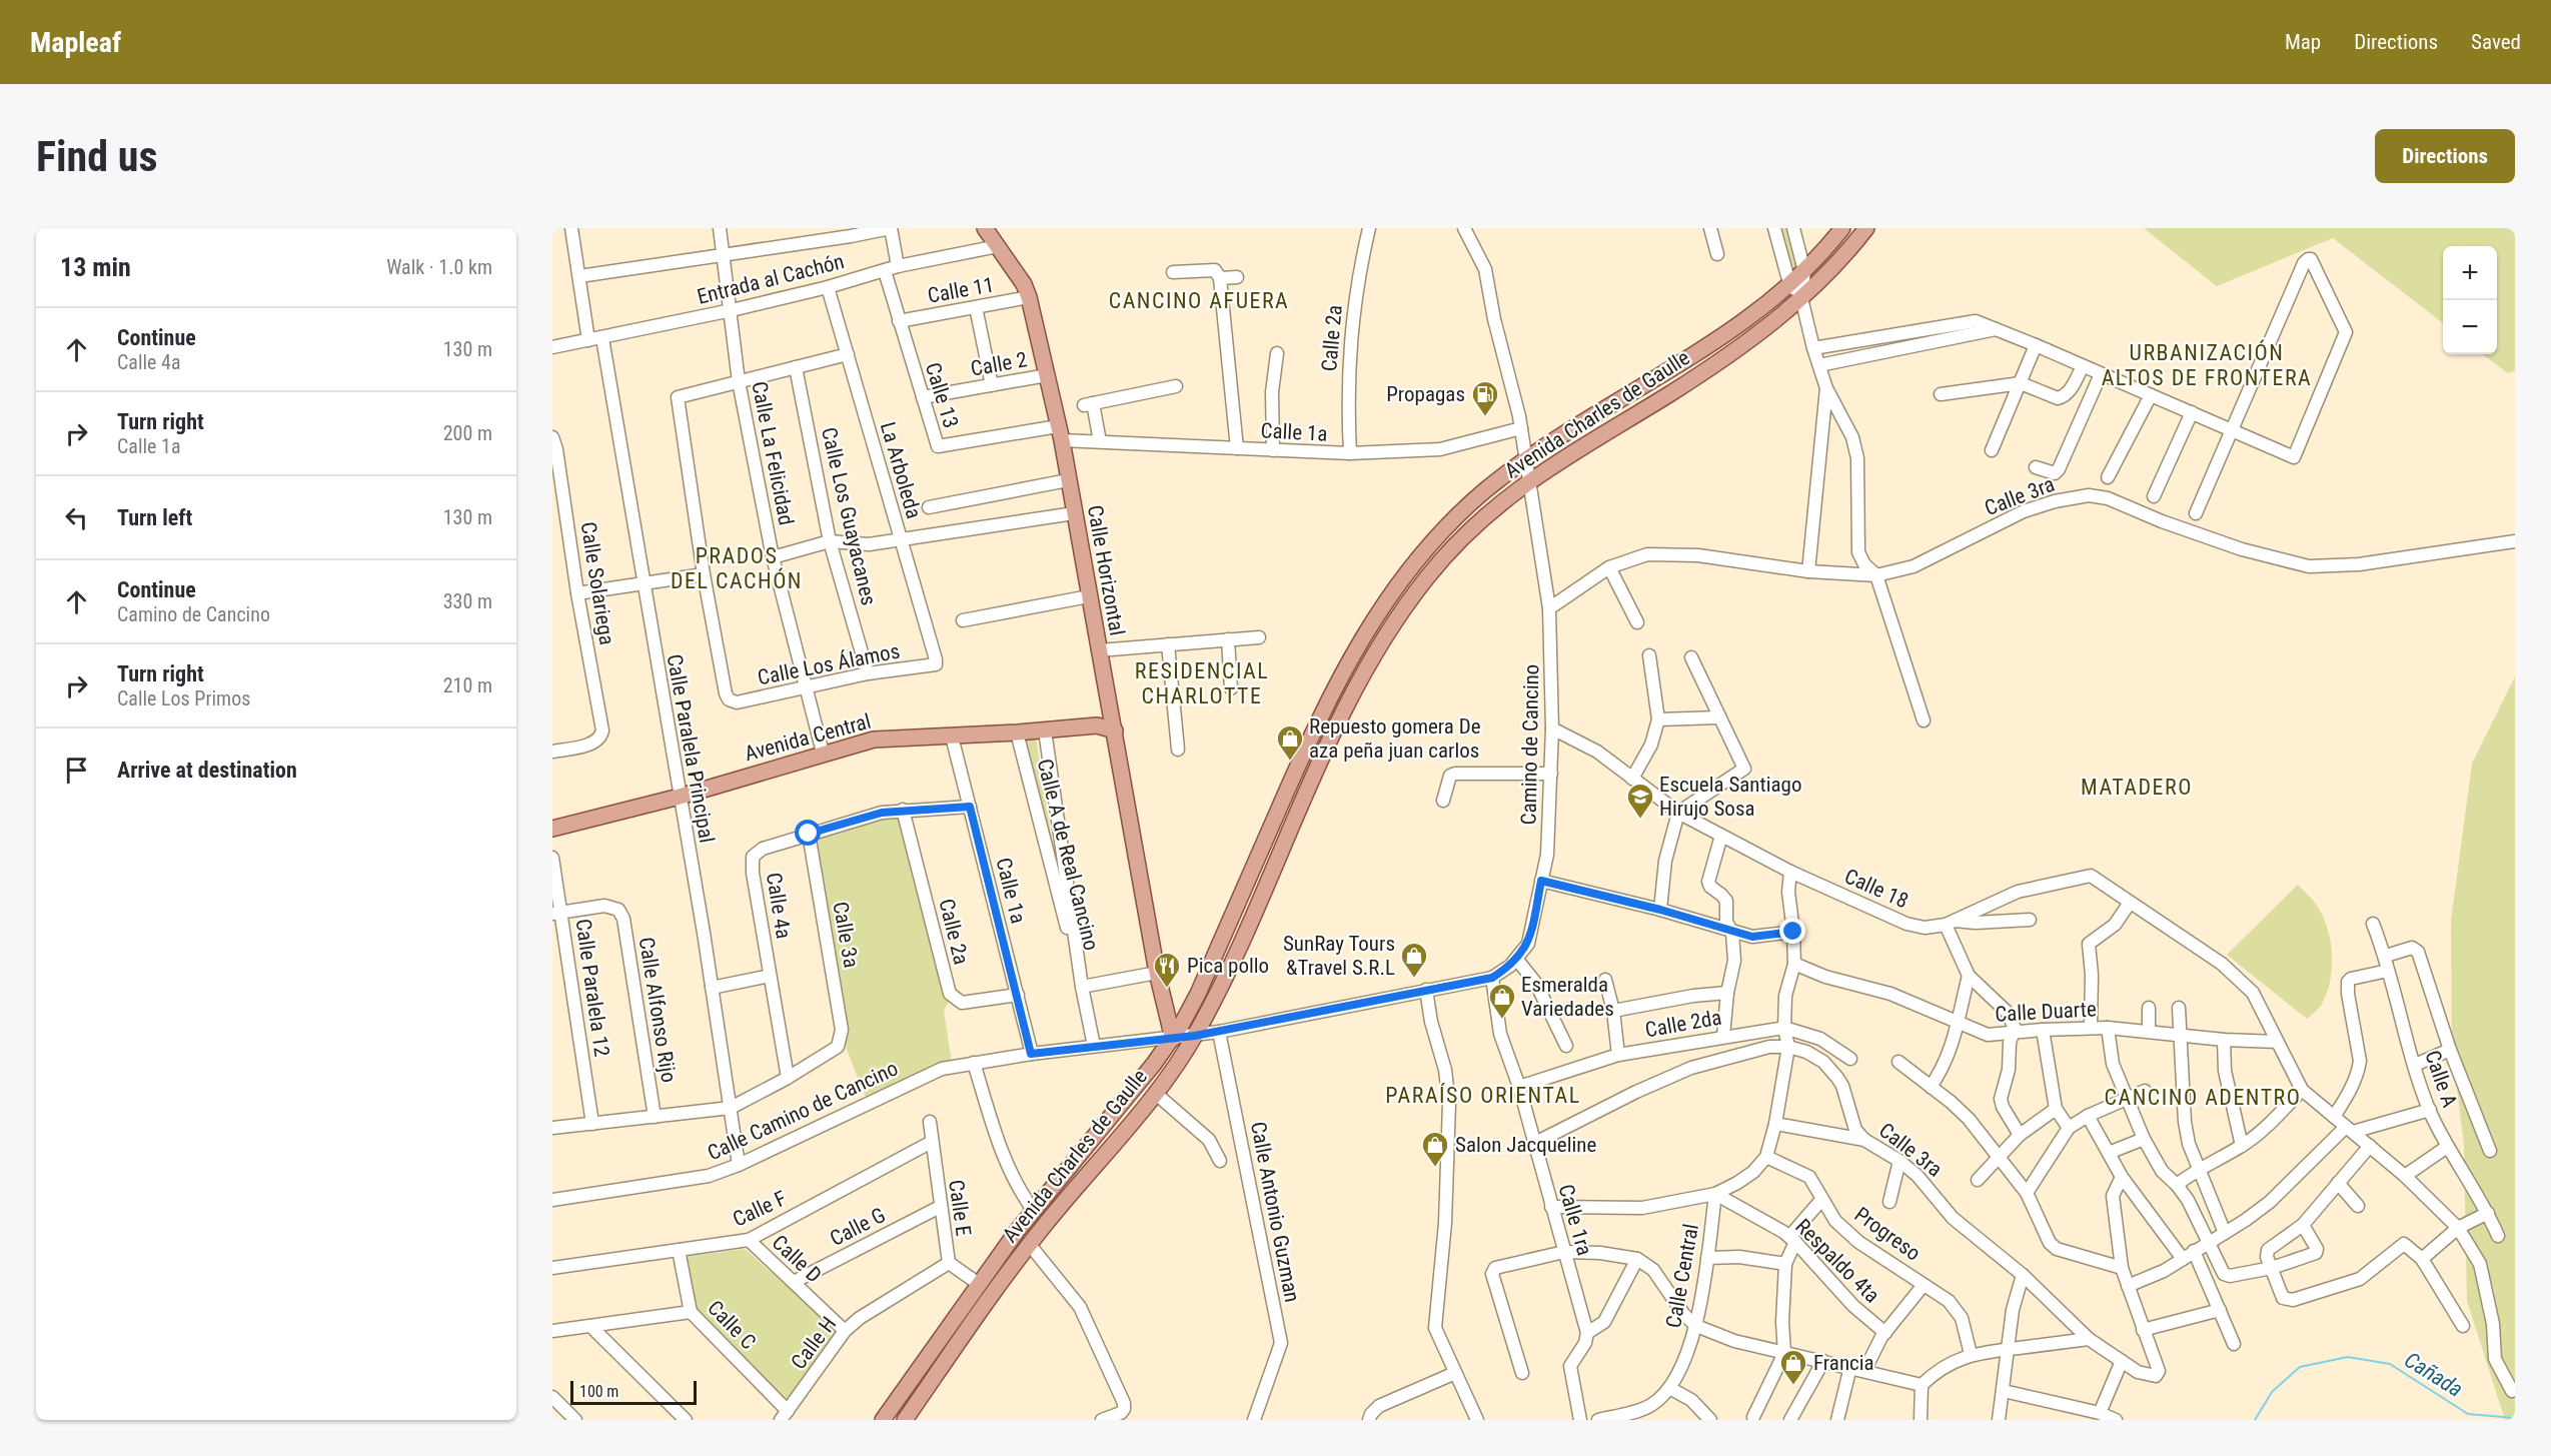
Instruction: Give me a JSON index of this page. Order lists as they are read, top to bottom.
{
  "streets": {
    "main road": ["Avenida Charles de Gaulle", "Calle Horizontal", "Avenida Central"],
    "street": [
      "Entrada al Cachón",
      "Calle 11",
      "Calle 2a",
      "Calle 2",
      "Calle 13",
      "Calle 1a",
      "Calle La Felicidad",
      "La Arboleda",
      "Calle 3ra",
      "Calle Los Guayacanes",
      "Calle Solariega",
      "Calle Los Álamos",
      "Camino de Cancino",
      "Calle Paralela Principal",
      "Calle A de Real Cancino",
      "Calle 18",
      "Calle 4a",
      "Calle 3a",
      "Calle Paralela 12",
      "Calle Alfonso Rijo",
      "Calle Duarte",
      "Calle 2da",
      "Calle A",
      "Calle Camino de Cancino",
      "Calle E",
      "Calle F",
      "Calle Antonio Guzman",
      "Calle 1ra",
      "Calle G",
      "Progreso",
      "Calle D",
      "Respaldo 4ta",
      "Calle Central",
      "Calle C",
      "Calle H"
    ]
  },
  "crossings": [
    ["Entrada al Cachón", "Calle 13"],
    ["Entrada al Cachón", "Calle La Felicidad"],
    ["Entrada al Cachón", "La Arboleda"],
    ["Entrada al Cachón", "Calle Horizontal"],
    ["Entrada al Cachón", "Calle Paralela Principal"],
    ["Calle 11", "Calle 13"],
    ["Calle 11", "Calle Horizontal"],
    ["Calle 2a", "Calle 1a"],
    ["Calle 2a", "Calle 4a"],
    ["Calle 2", "Calle 13"],
    ["Calle 2", "Calle Horizontal"],
    ["Calle 13", "Calle 1a"],
    ["Calle 13", "Calle Horizontal"],
    ["Avenida Charles de Gaulle", "Calle Horizontal"],
    ["Avenida Charles de Gaulle", "Camino de Cancino"],
    ["Avenida Charles de Gaulle", "Calle Camino de Cancino"],
    ["Avenida Charles de Gaulle", "Calle E"],
    ["Calle 1a", "Calle Horizontal"],
    ["Calle 1a", "Avenida Central"],
    ["Calle 1a", "Camino de Cancino"],
    ["Calle 1a", "Calle 4a"],
    ["Calle 1a", "Calle Camino de Cancino"],
    ["Calle La Felicidad", "Calle Los Álamos"],
    ["Calle La Felicidad", "Avenida Central"],
    ["La Arboleda", "Calle Los Álamos"],
    ["Calle 3ra", "Camino de Cancino"],
    ["Calle 3ra", "Calle 1ra"],
    ["Calle Los Guayacanes", "Calle Los Álamos"],
    ["Calle Horizontal", "Avenida Central"],
    ["Calle Horizontal", "Calle Camino de Cancino"],
    ["Avenida Central", "Calle Paralela Principal"],
    ["Avenida Central", "Calle A de Real Cancino"],
    ["Camino de Cancino", "Calle 18"],
    ["Camino de Cancino", "Calle Antonio Guzman"],
    ["Camino de Cancino", "Calle 1ra"],
    ["Calle Paralela Principal", "Calle Camino de Cancino"],
    ["Calle 18", "Calle Duarte"],
    ["Calle 4a", "Calle 3a"],
    ["Calle Paralela 12", "Calle Alfonso Rijo"],
    ["Calle 2da", "Calle 1ra"],
    ["Calle E", "Calle F"],
    ["Calle E", "Calle G"],
    ["Calle E", "Calle H"],
    ["Calle F", "Calle D"],
    ["Calle F", "Calle C"],
    ["Calle G", "Calle D"],
    ["Calle D", "Calle H"],
    ["Respaldo 4ta", "Calle Central"],
    ["Calle C", "Calle H"]
  ],
  "districts": [
    "CANCINO AFUERA",
    "URBANIZACIÓN ALTOS DE FRONTERA",
    "PRADOS DEL CACHÓN",
    "RESIDENCIAL CHARLOTTE",
    "MATADERO",
    "PARAÍSO ORIENTAL",
    "CANCINO ADENTRO"
  ],
  "water": ["Cañada"],
  "places": {
    "fuel station": ["Propagas"],
    "shop": [
      "Repuesto gomera De aza peña juan carlos",
      "SunRay Tours &Travel S.R.L",
      "Esmeralda Variedades",
      "Salon Jacqueline",
      "Francia"
    ],
    "school or university": ["Escuela Santiago Hirujo Sosa"],
    "restaurant": ["Pica pollo"]
  },
  "scale_bar": "100 m",
  "page": {
    "header": "Mapleaf",
    "nav": ["Map", "Directions", "Saved"],
    "buttons": "Directions",
    "title": "Find us",
    "heading": ["13 min", "Walk · 1.0 km"],
    "map_buttons": ["+", "−"],
    "list": [
      ["Continue", "Calle 4a", "130 m"],
      ["Turn right", "Calle 1a", "200 m"],
      ["Turn left", "130 m"],
      ["Continue", "Camino de Cancino", "330 m"],
      ["Turn right", "Calle Los Primos", "210 m"],
      "Arrive at destination"
    ],
    "scale": "100 m"
  }
}
